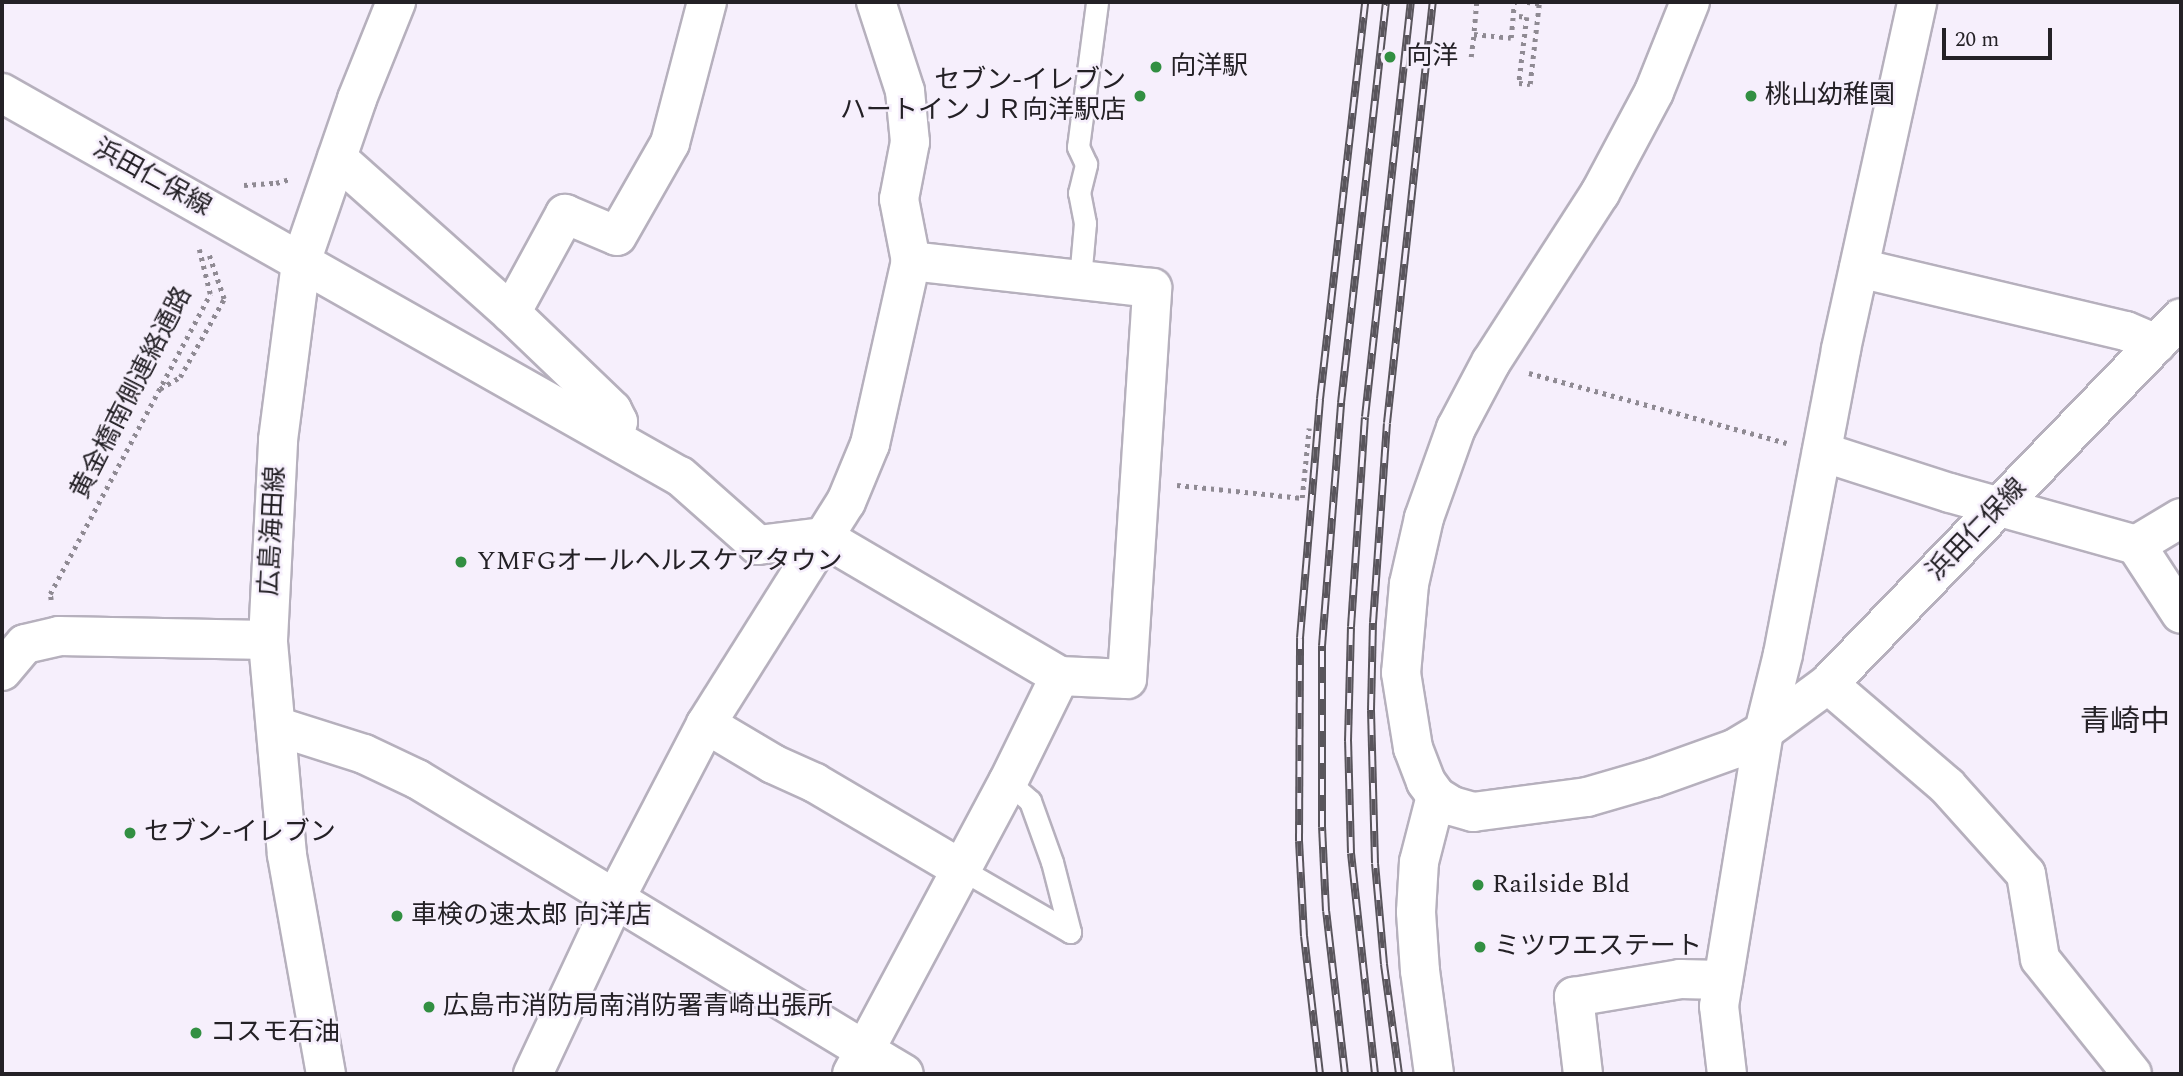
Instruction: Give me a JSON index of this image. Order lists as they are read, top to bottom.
{
  "streets": {
    "street": ["浜田仁保線", "広島海田線"],
    "path": ["黄金橋南側連絡通路"]
  },
  "crossings": [
    ["浜田仁保線", "広島海田線"]
  ],
  "districts": ["青崎中"],
  "places": [
    "向洋",
    "向洋駅",
    "セブン-イレブン ハートインＪＲ向洋駅店",
    "桃山幼稚園",
    "YMFGオールヘルスケアタウン",
    "セブン-イレブン",
    "Railside Bld",
    "車検の速太郎 向洋店",
    "ミツワエステート",
    "広島市消防局南消防署青崎出張所",
    "コスモ石油"
  ],
  "scale_bar": "20 m"
}
